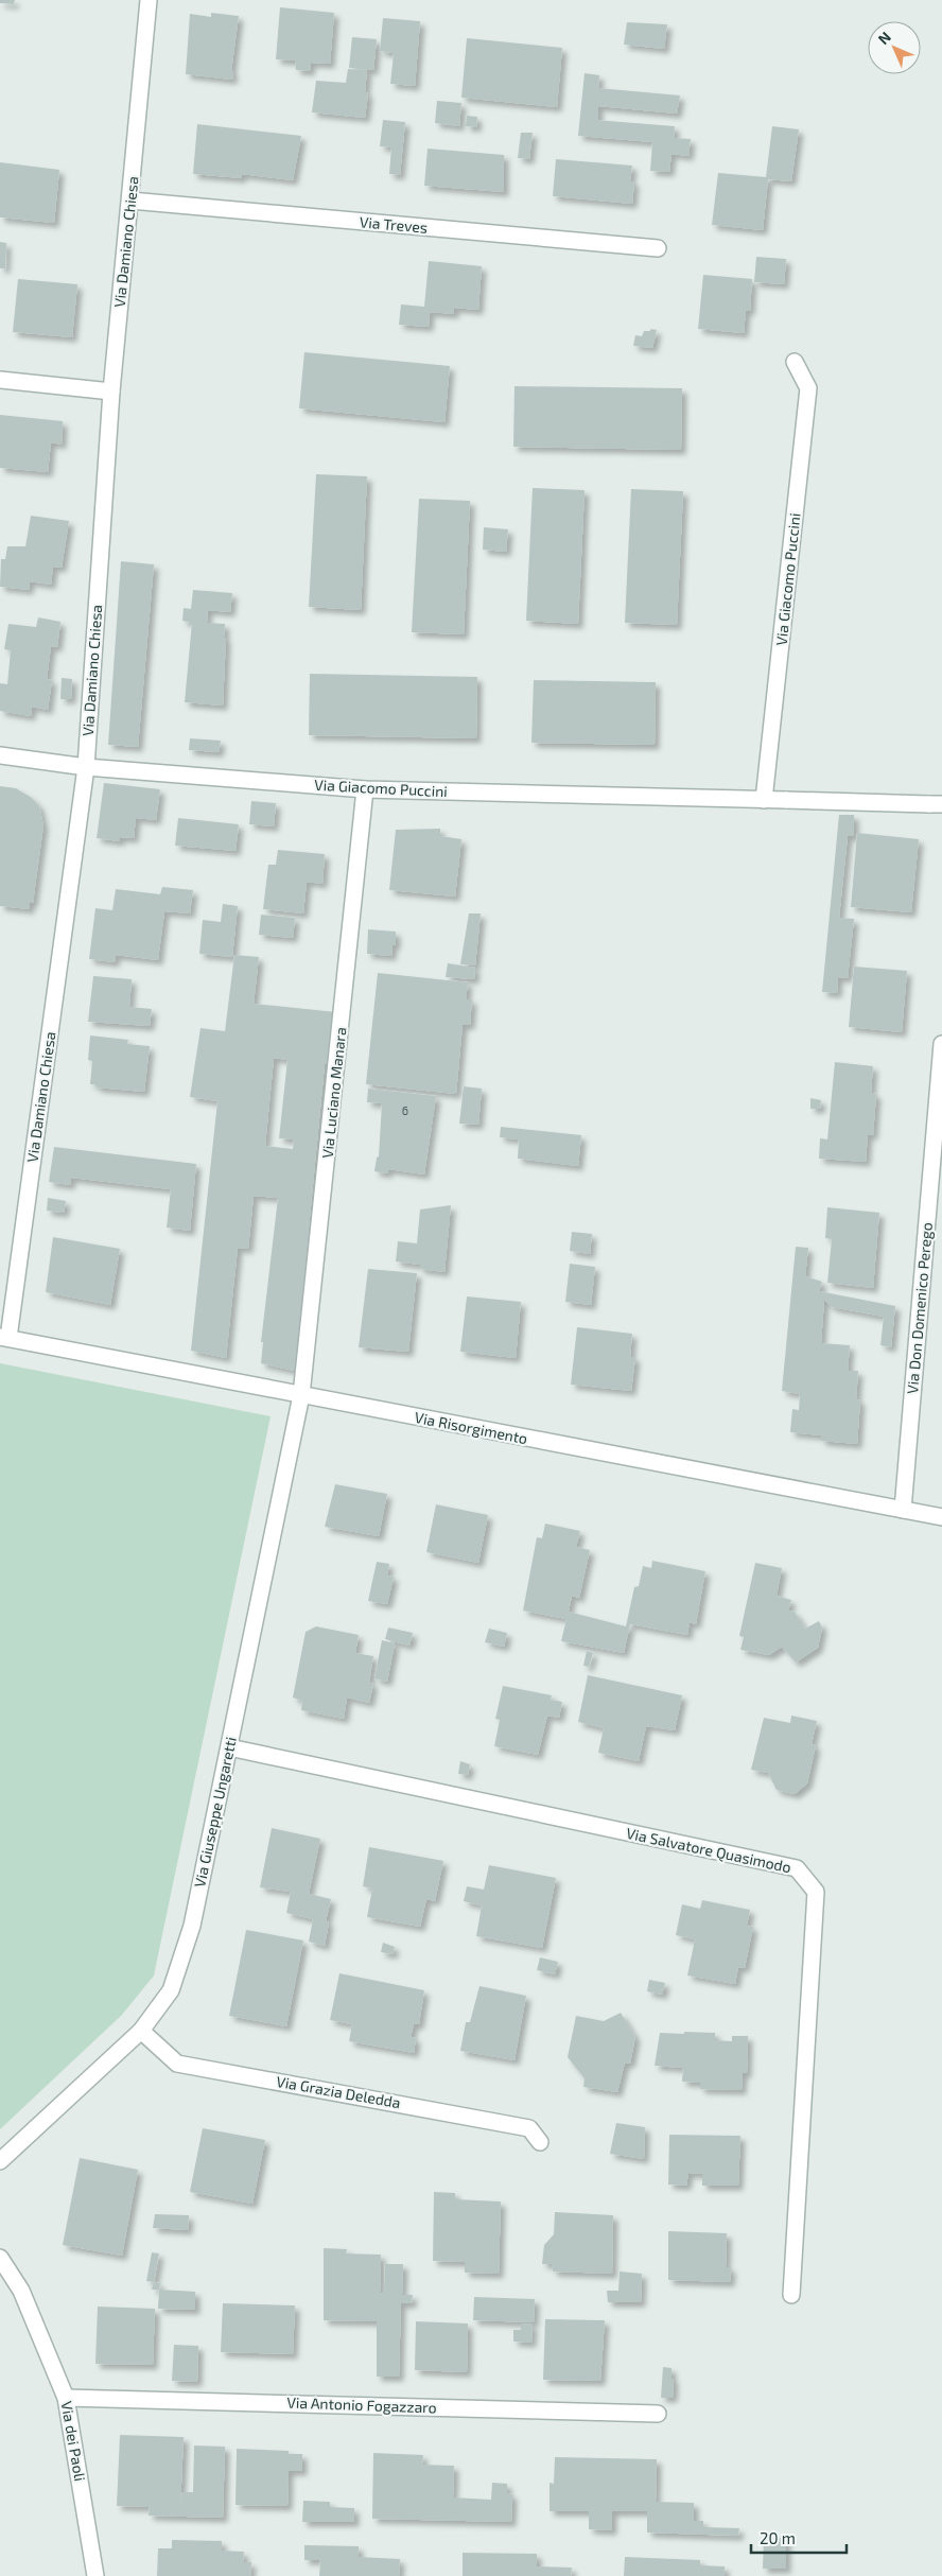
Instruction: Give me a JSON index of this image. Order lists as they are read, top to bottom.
{
  "streets": {
    "street": [
      "Via Treves",
      "Via Damiano Chiesa",
      "Via Giacomo Puccini",
      "Via Luciano Manara",
      "Via Don Domenico Perego",
      "Via Risorgimento",
      "Via Giuseppe Ungaretti",
      "Via Salvatore Quasimodo",
      "Via Grazia Deledda",
      "Via Antonio Fogazzaro",
      "Via dei Paoli"
    ]
  },
  "crossings": [
    ["Via Treves", "Via Damiano Chiesa"],
    ["Via Damiano Chiesa", "Via Giacomo Puccini"],
    ["Via Damiano Chiesa", "Via Risorgimento"],
    ["Via Giacomo Puccini", "Via Luciano Manara"],
    ["Via Luciano Manara", "Via Risorgimento"],
    ["Via Luciano Manara", "Via Giuseppe Ungaretti"],
    ["Via Don Domenico Perego", "Via Risorgimento"],
    ["Via Risorgimento", "Via Giuseppe Ungaretti"],
    ["Via Giuseppe Ungaretti", "Via Salvatore Quasimodo"],
    ["Via Giuseppe Ungaretti", "Via Grazia Deledda"],
    ["Via Antonio Fogazzaro", "Via dei Paoli"]
  ],
  "house_numbers": ["6"],
  "scale_bar": "20 m",
  "north": "top left"
}
